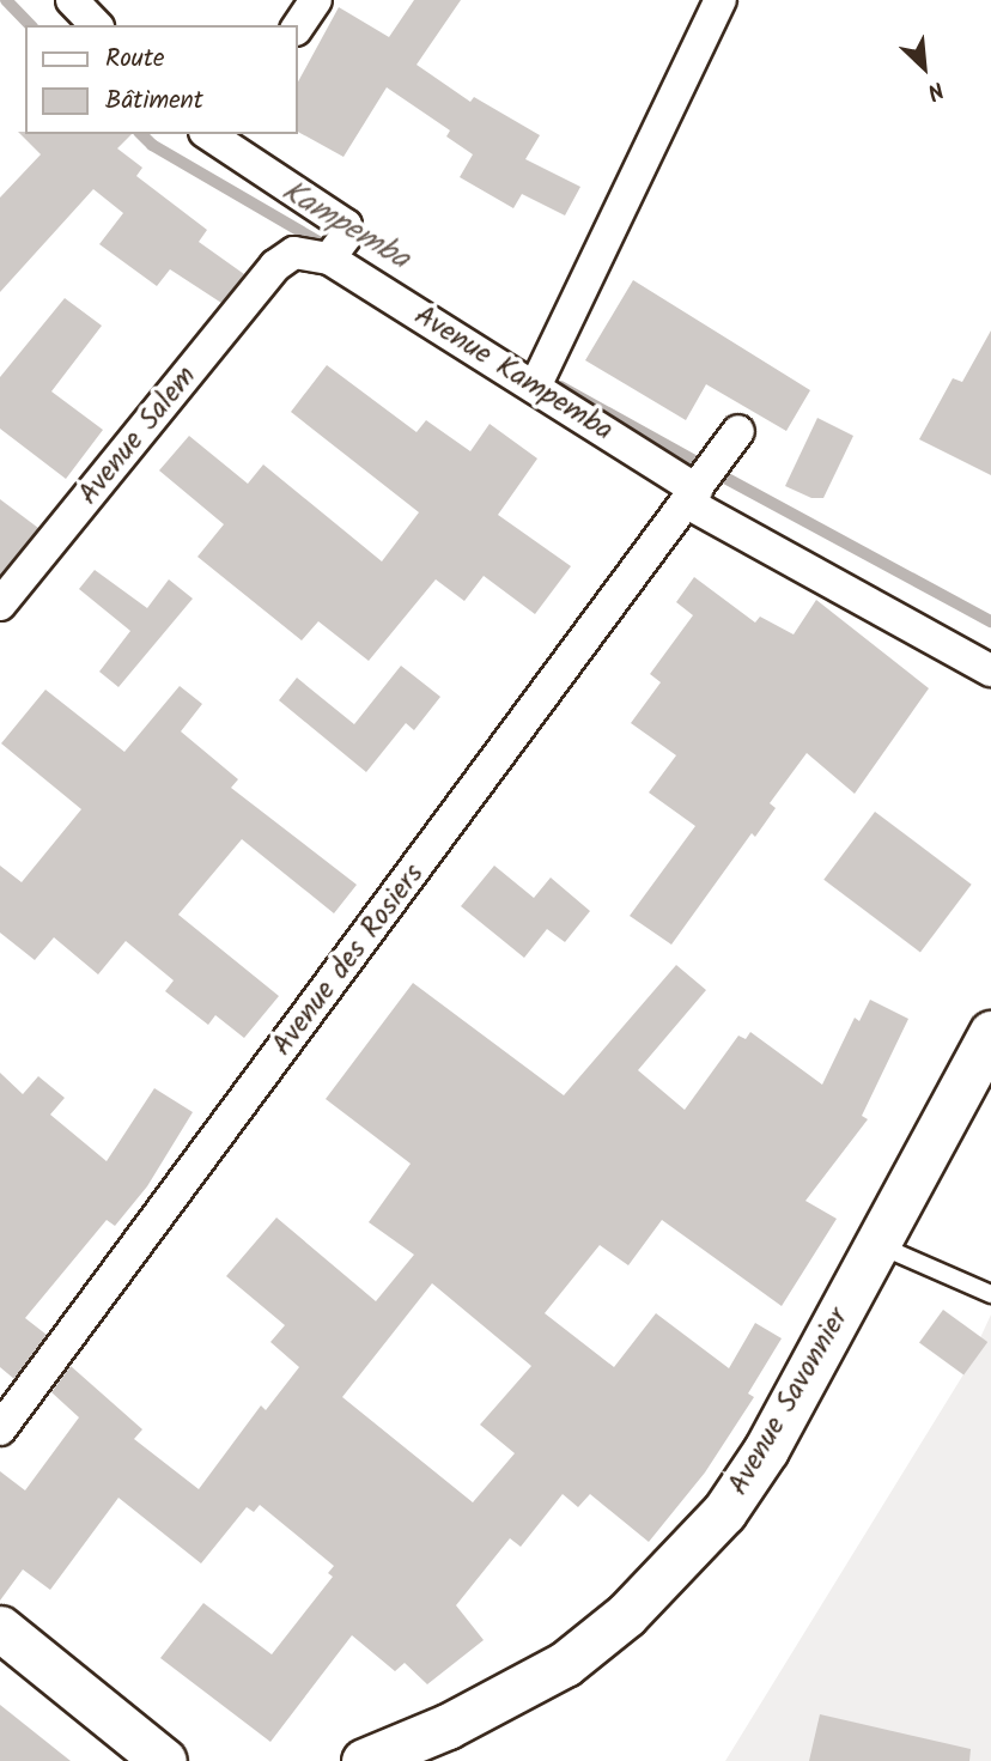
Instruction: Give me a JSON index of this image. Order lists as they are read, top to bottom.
{
  "streets": {
    "street": [
      "Avenue Kampemba",
      "Avenue Salem",
      "Avenue des Rosiers",
      "Avenue Savonnier"
    ]
  },
  "crossings": [
    ["Avenue Kampemba", "Avenue Salem"],
    ["Avenue Kampemba", "Avenue des Rosiers"]
  ],
  "water": ["Kampemba"],
  "legend": ["Route", "Bâtiment"],
  "north": "bottom right"
}
